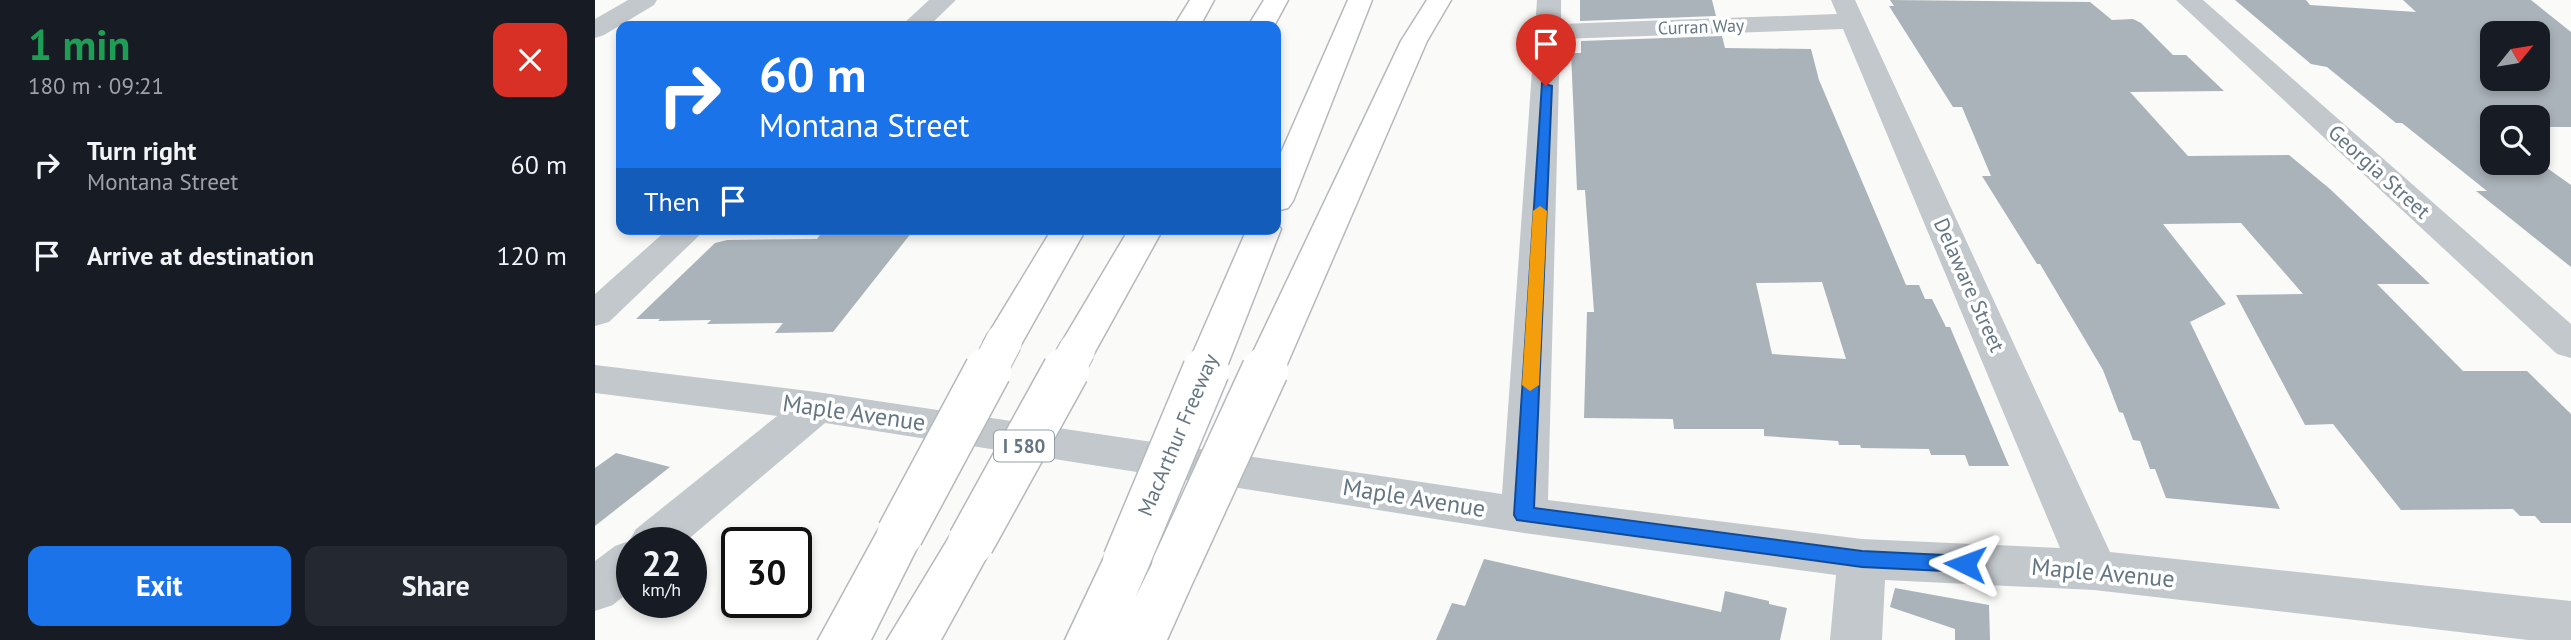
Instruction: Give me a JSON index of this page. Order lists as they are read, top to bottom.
{
  "streets": {
    "highway": ["MacArthur Freeway", "I 580"],
    "street": [
      "Curran Way",
      "Georgia Street",
      "Delaware Street",
      "Maple Avenue"
    ]
  },
  "crossings": [
    ["Curran Way", "Delaware Street"],
    ["Delaware Street", "Maple Avenue"]
  ],
  "north": "top right",
  "page": {
    "heading": ["1 min", "180 m · 09:21"],
    "turn": ["60 m", "Montana Street"],
    "list": [
      {
        "name": "Turn right",
        "note": "Montana Street",
        "value": "60 m"
      },
      {
        "name": "Arrive at destination",
        "value": "120 m"
      }
    ],
    "then": "Then",
    "speed": "22 km/h",
    "limit": "30",
    "buttons": ["Exit", "Share"]
  }
}
